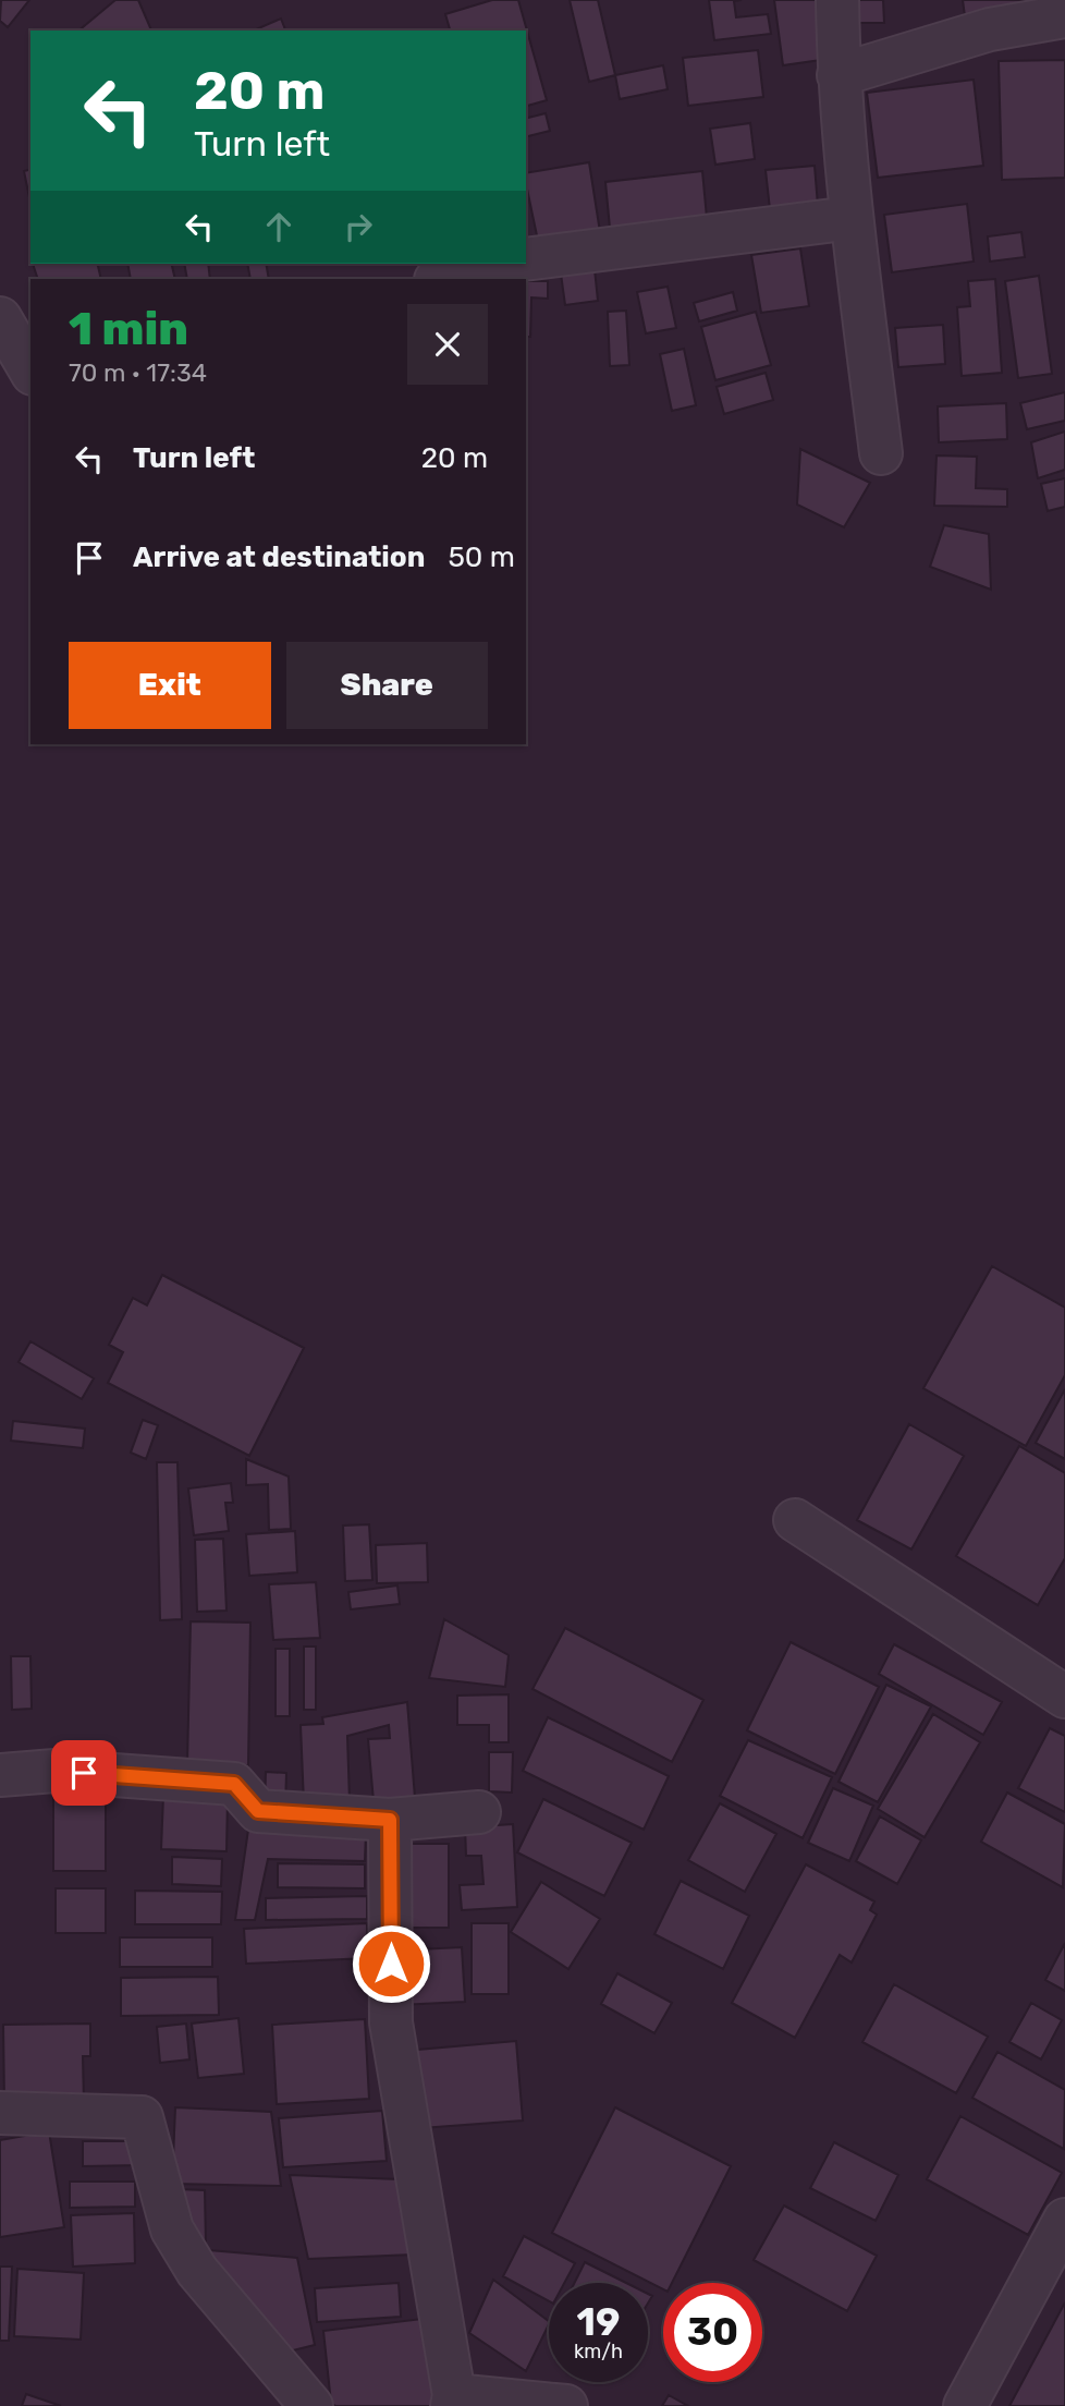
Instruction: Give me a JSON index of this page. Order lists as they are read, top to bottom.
{
  "page": {
    "turn": ["20 m", "Turn left"],
    "heading": ["1 min", "70 m · 17:34"],
    "list": [
      {
        "name": "Turn left",
        "value": "20 m"
      },
      {
        "name": "Arrive at destination",
        "value": "50 m"
      }
    ],
    "buttons": ["Exit", "Share"],
    "speed": "19 km/h",
    "limit": "30"
  }
}
